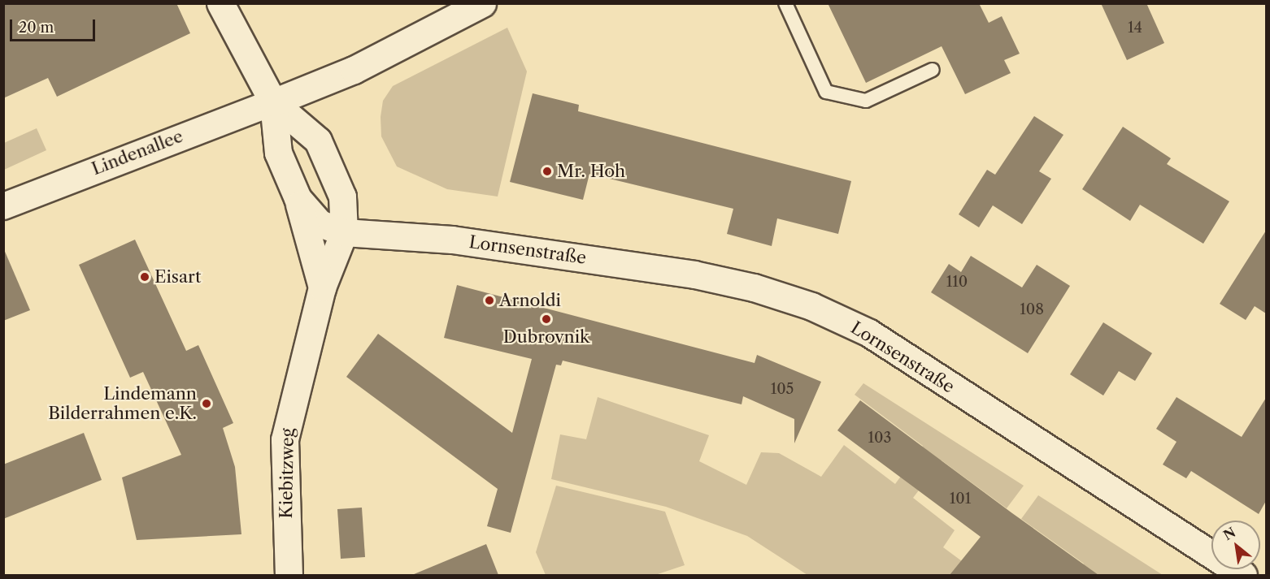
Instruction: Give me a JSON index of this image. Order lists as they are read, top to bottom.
{
  "streets": {
    "street": ["Lindenallee", "Lornsenstraße", "Kiebitzweg"]
  },
  "crossings": [
    ["Lindenallee", "Lornsenstraße"],
    ["Lornsenstraße", "Kiebitzweg"]
  ],
  "places": [
    "Mr. Hoh",
    "Eisart",
    "Arnoldi",
    "Dubrovnik",
    "Lindemann Bilderrahmen e.K."
  ],
  "house_numbers": [
    "14",
    "110",
    "108",
    "105",
    "103",
    "101"
  ],
  "scale_bar": "20 m",
  "north": "top left"
}
